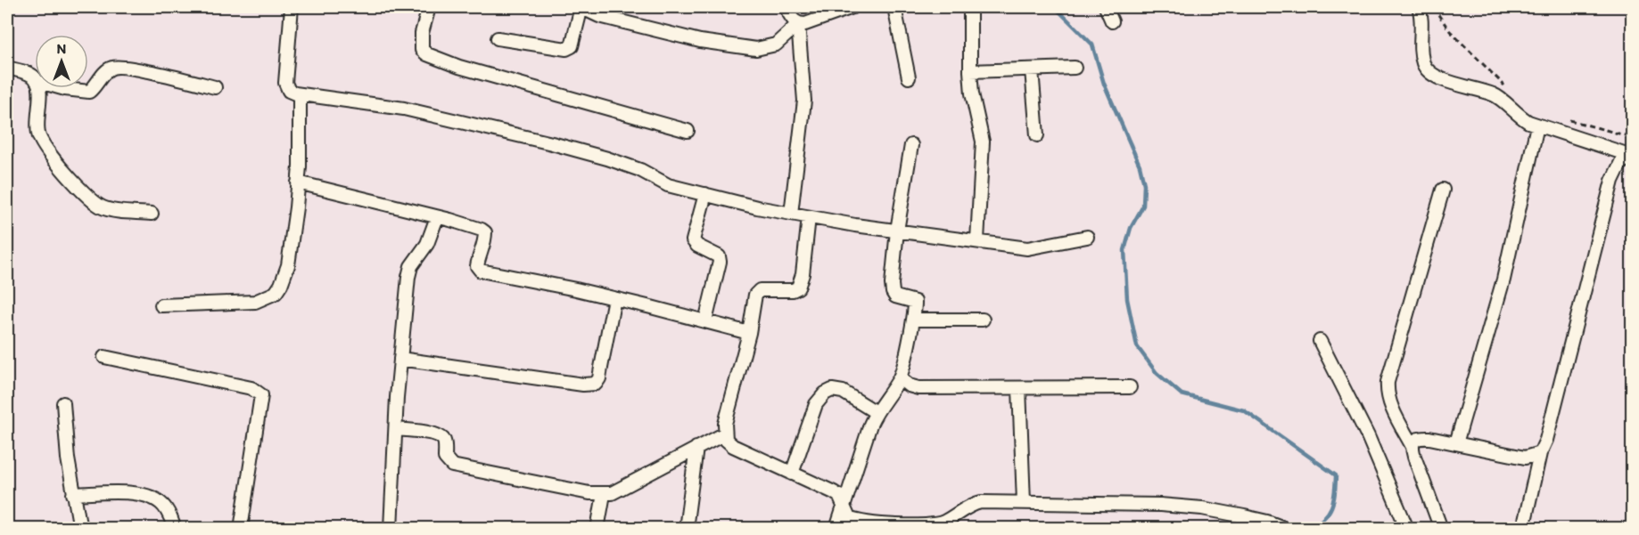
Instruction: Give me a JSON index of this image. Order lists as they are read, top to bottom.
{
  "north": "top"
}
